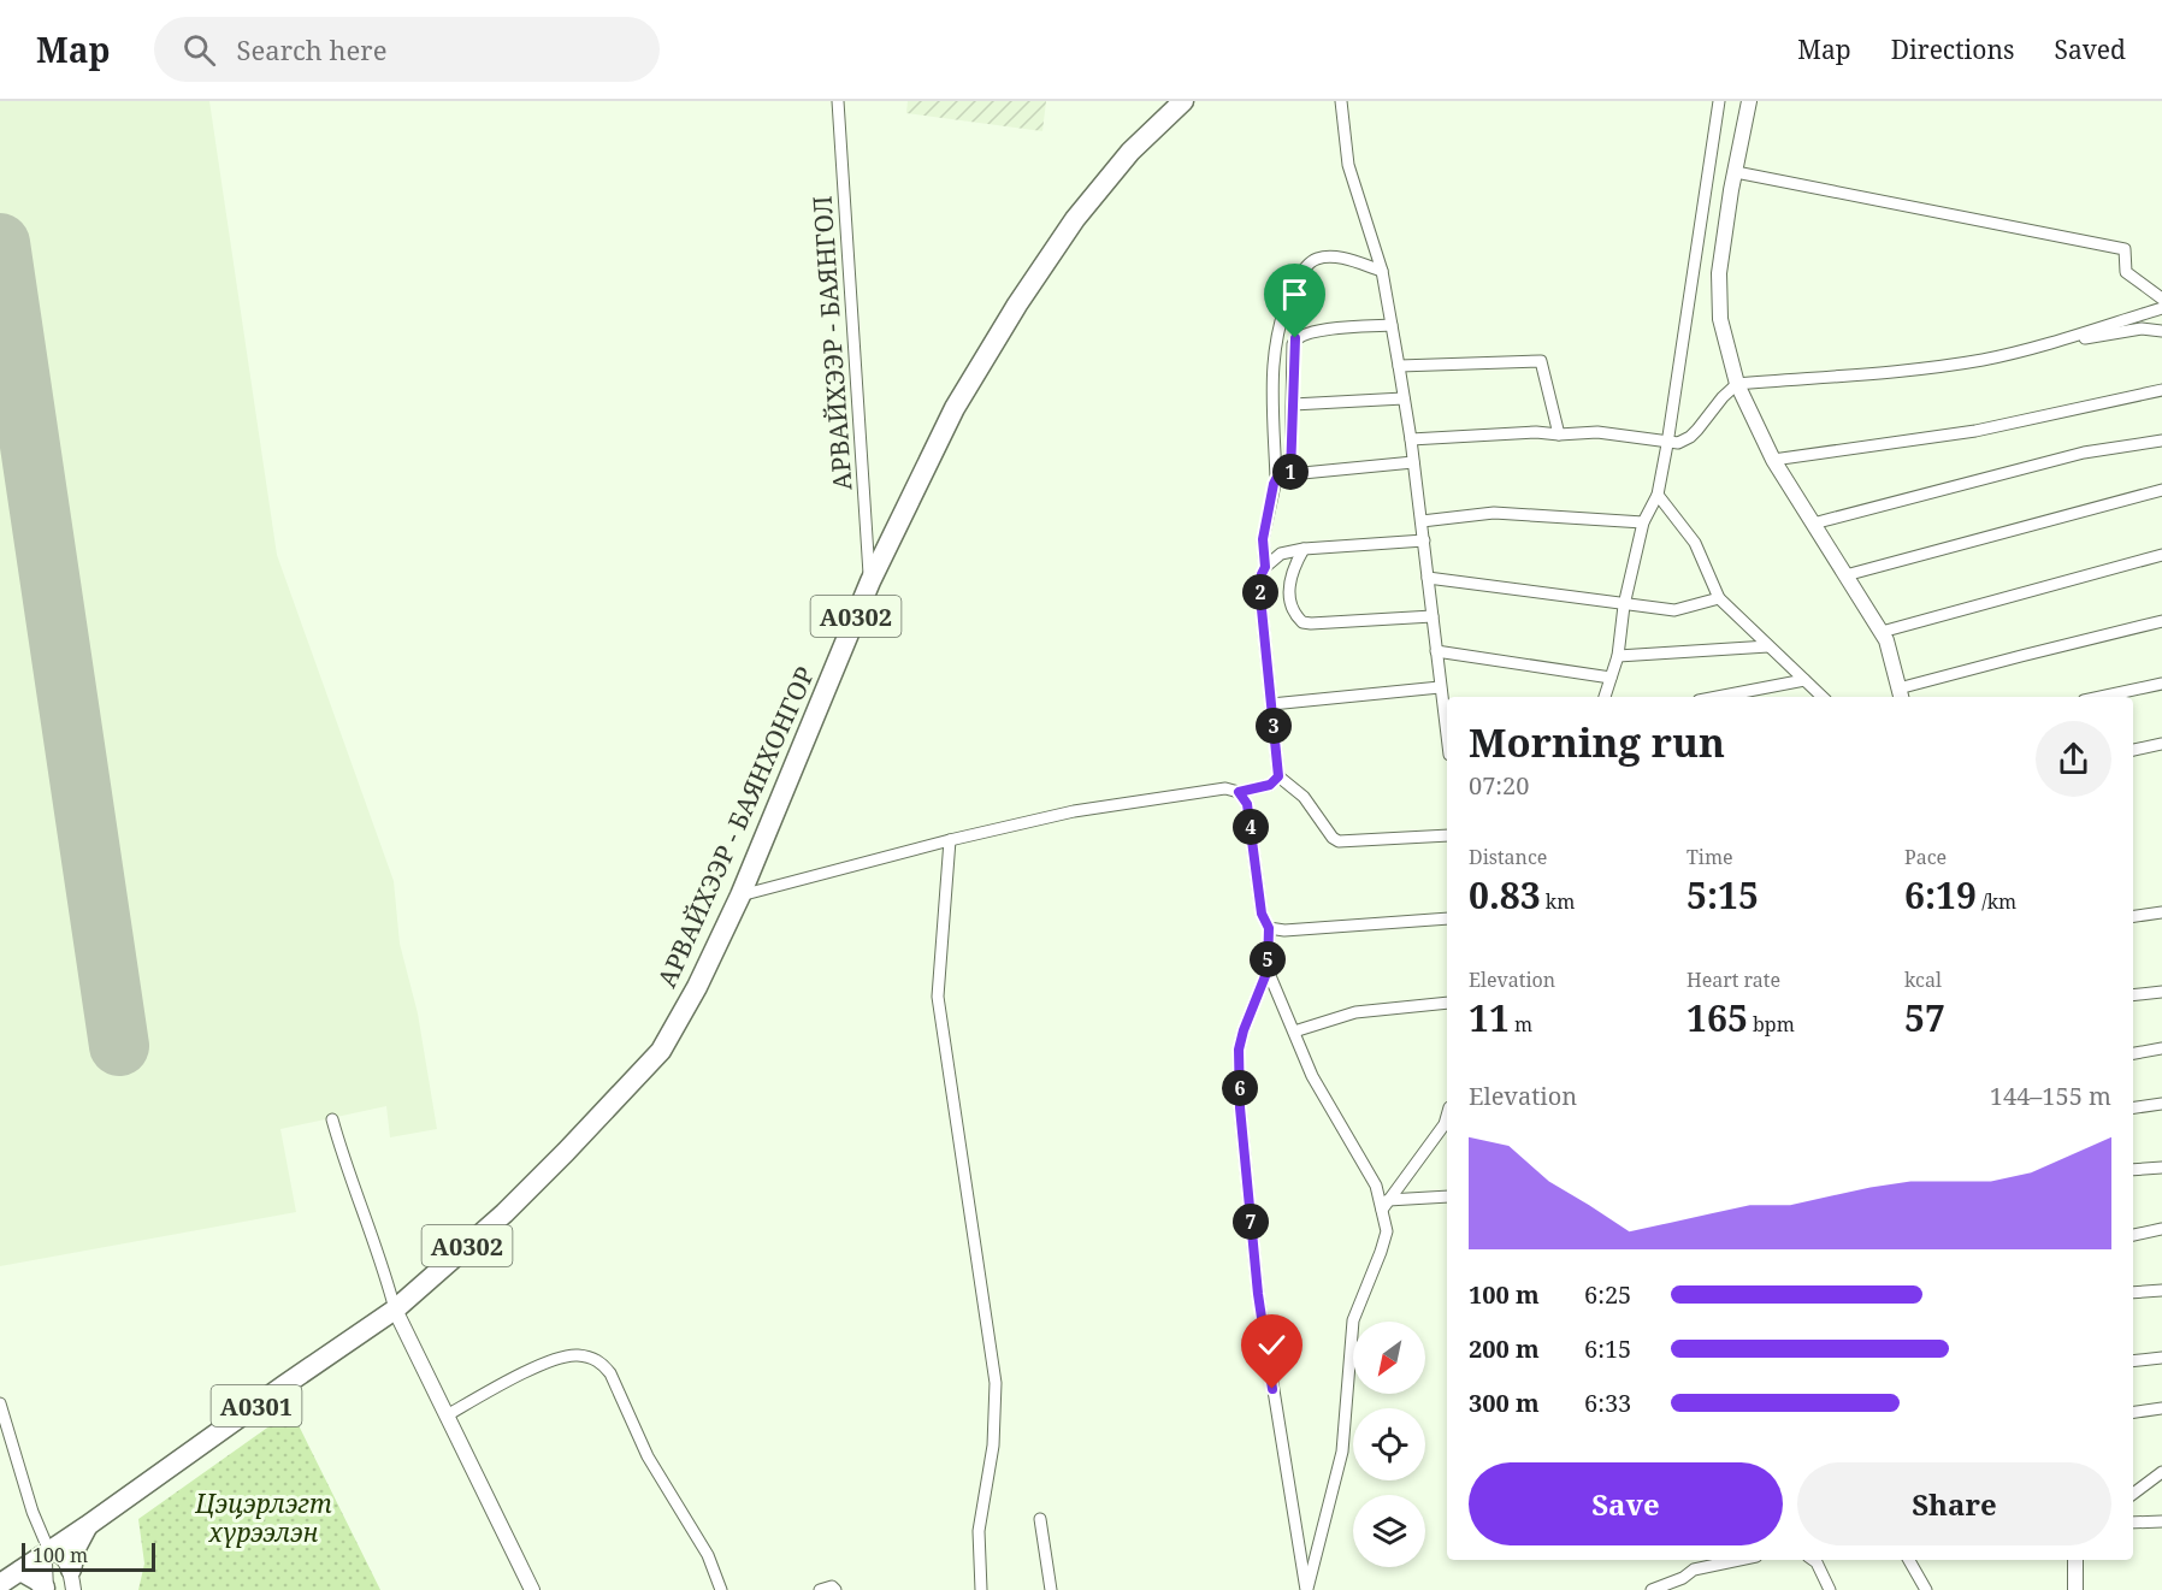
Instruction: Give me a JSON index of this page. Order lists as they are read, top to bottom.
{
  "streets": {
    "highway": ["A0302", "АРВАЙХЭЭР - БАЯНХОНГОР", "A0301"],
    "street": ["АРВАЙХЭЭР - БАЯНГОЛ"]
  },
  "crossings": [
    ["АРВАЙХЭЭР - БАЯНГОЛ", "АРВАЙХЭЭР - БАЯНХОНГОР"],
    ["АРВАЙХЭЭР - БАЯНХОНГОР", "A0301"]
  ],
  "parks": ["Цэцэрлэгт хүрээлэн"],
  "scale_bar": "100 m",
  "north": "bottom left",
  "page": {
    "header": "Map",
    "search": "Search here",
    "nav": ["Map", "Directions", "Saved"],
    "pins": [
      "1",
      "2",
      "3",
      "4",
      "5",
      "6",
      "7"
    ],
    "heading": ["Morning run", "07:20"],
    "stats": [
      ["Distance", "0.83 km"],
      ["Time", "5:15"],
      ["Pace", "6:19 /km"],
      ["Elevation", "11 m"],
      ["Heart rate", "165 bpm"],
      ["kcal", "57"]
    ],
    "chart": ["Elevation", "144–155 m"],
    "list": [
      {
        "name": "100 m",
        "note": "6:25"
      },
      {
        "name": "200 m",
        "note": "6:15"
      },
      {
        "name": "300 m",
        "note": "6:33"
      }
    ],
    "buttons": ["Save", "Share"],
    "scale": "100 m"
  }
}
